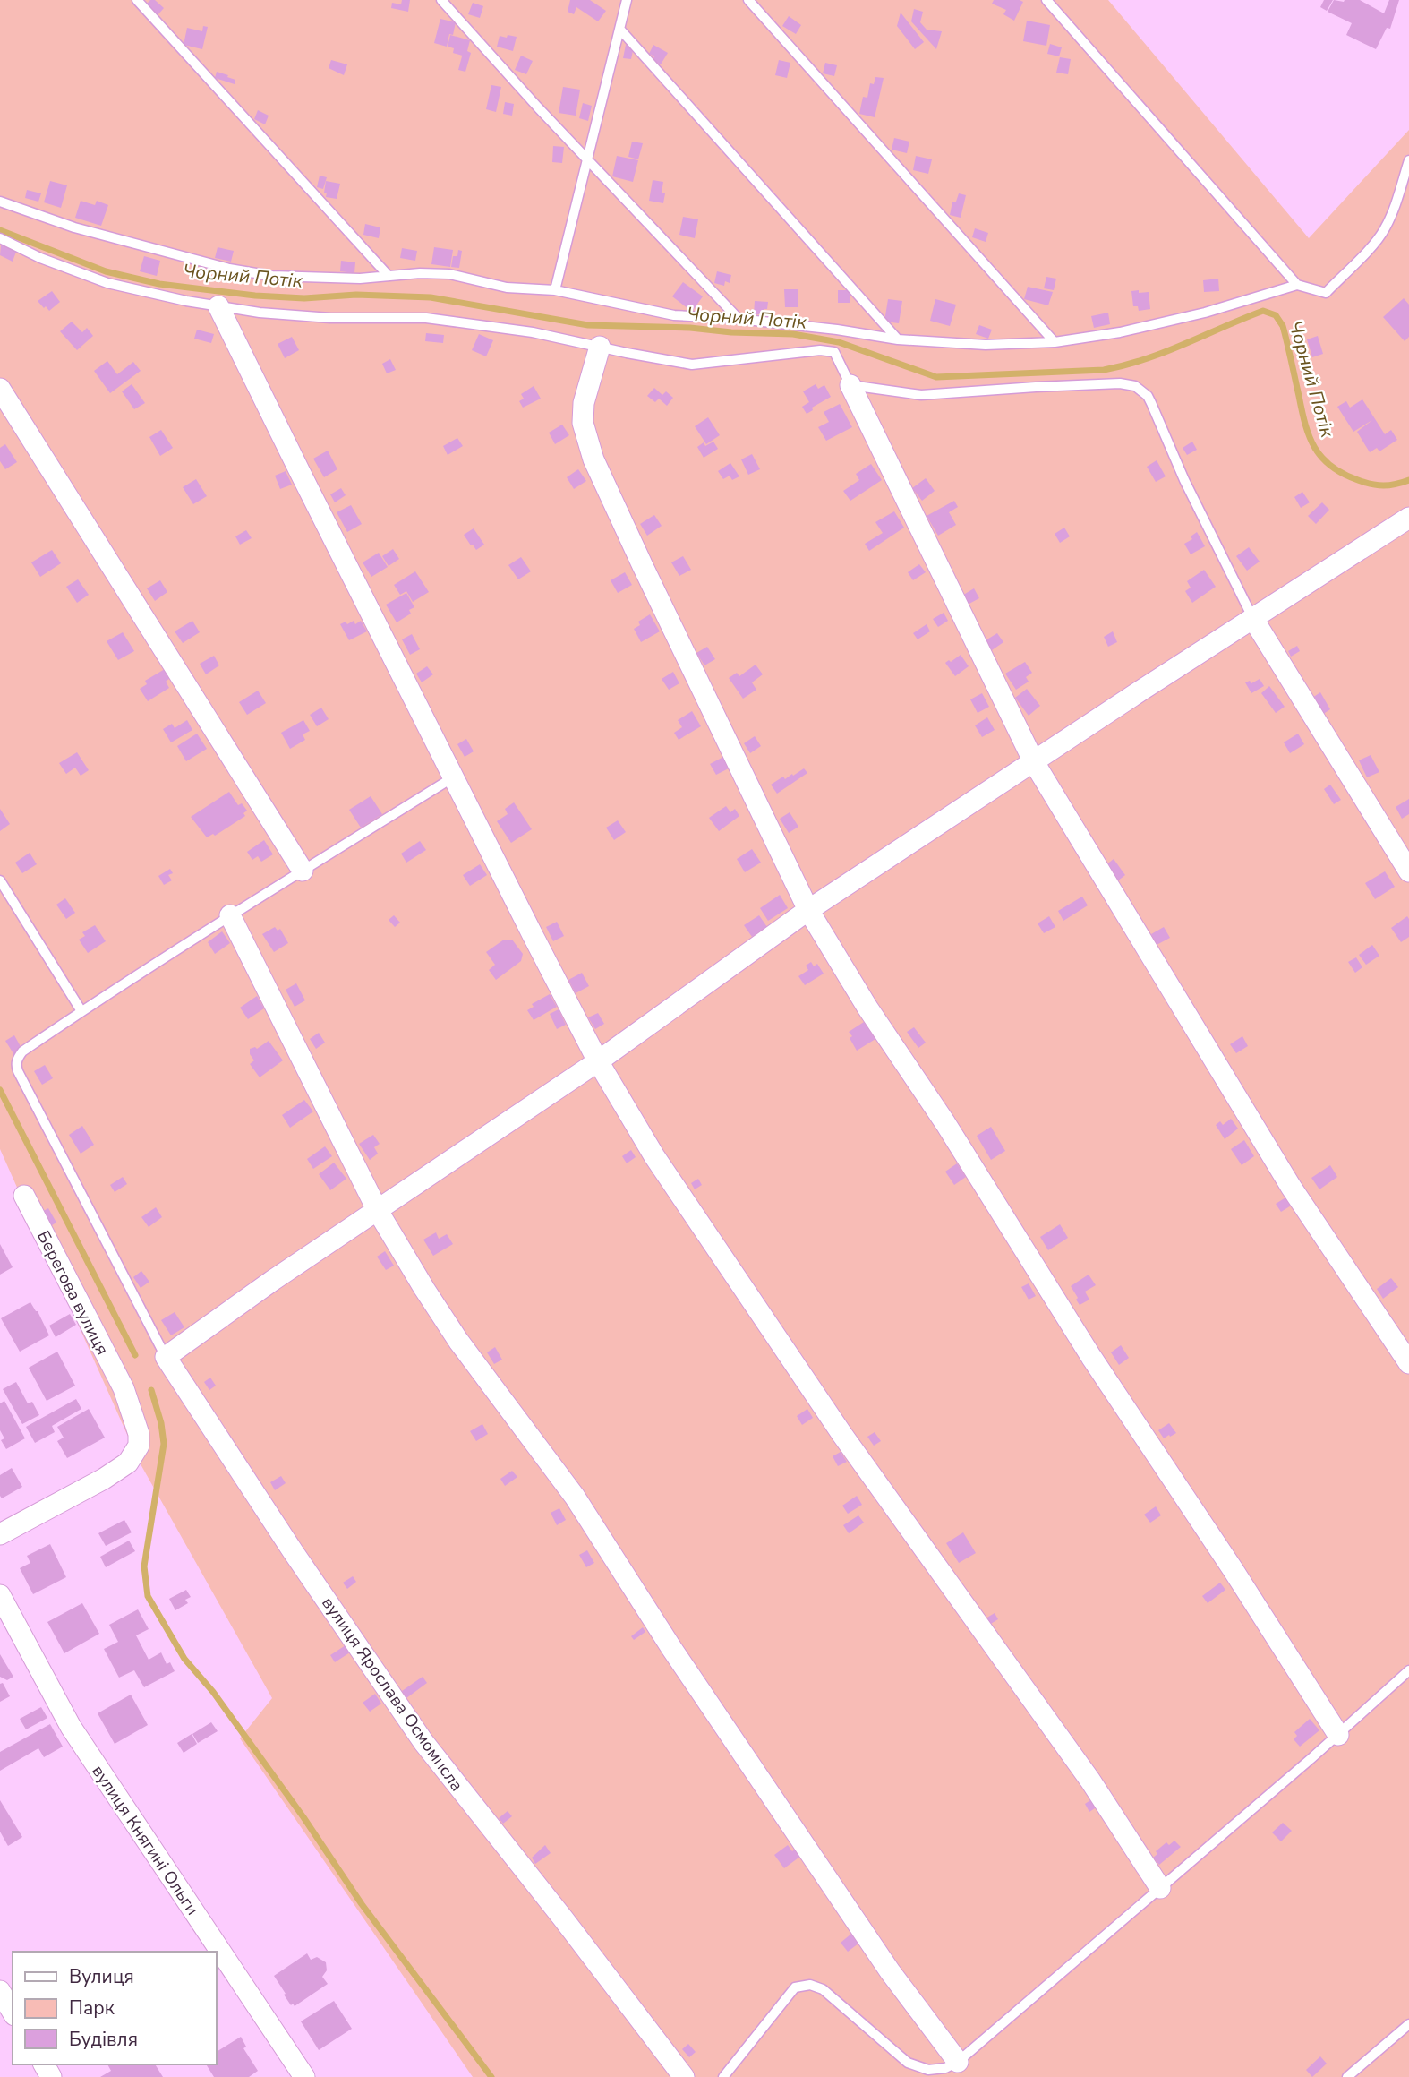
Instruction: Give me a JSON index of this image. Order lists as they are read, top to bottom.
{
  "streets": {
    "street": ["Берегова вулиця", "вулиця Ярослава Осмомисла", "вулиця Княгині Ольги"]
  },
  "water": ["Чорний Потік"],
  "legend": ["Вулиця", "Парк", "Будівля"]
}
